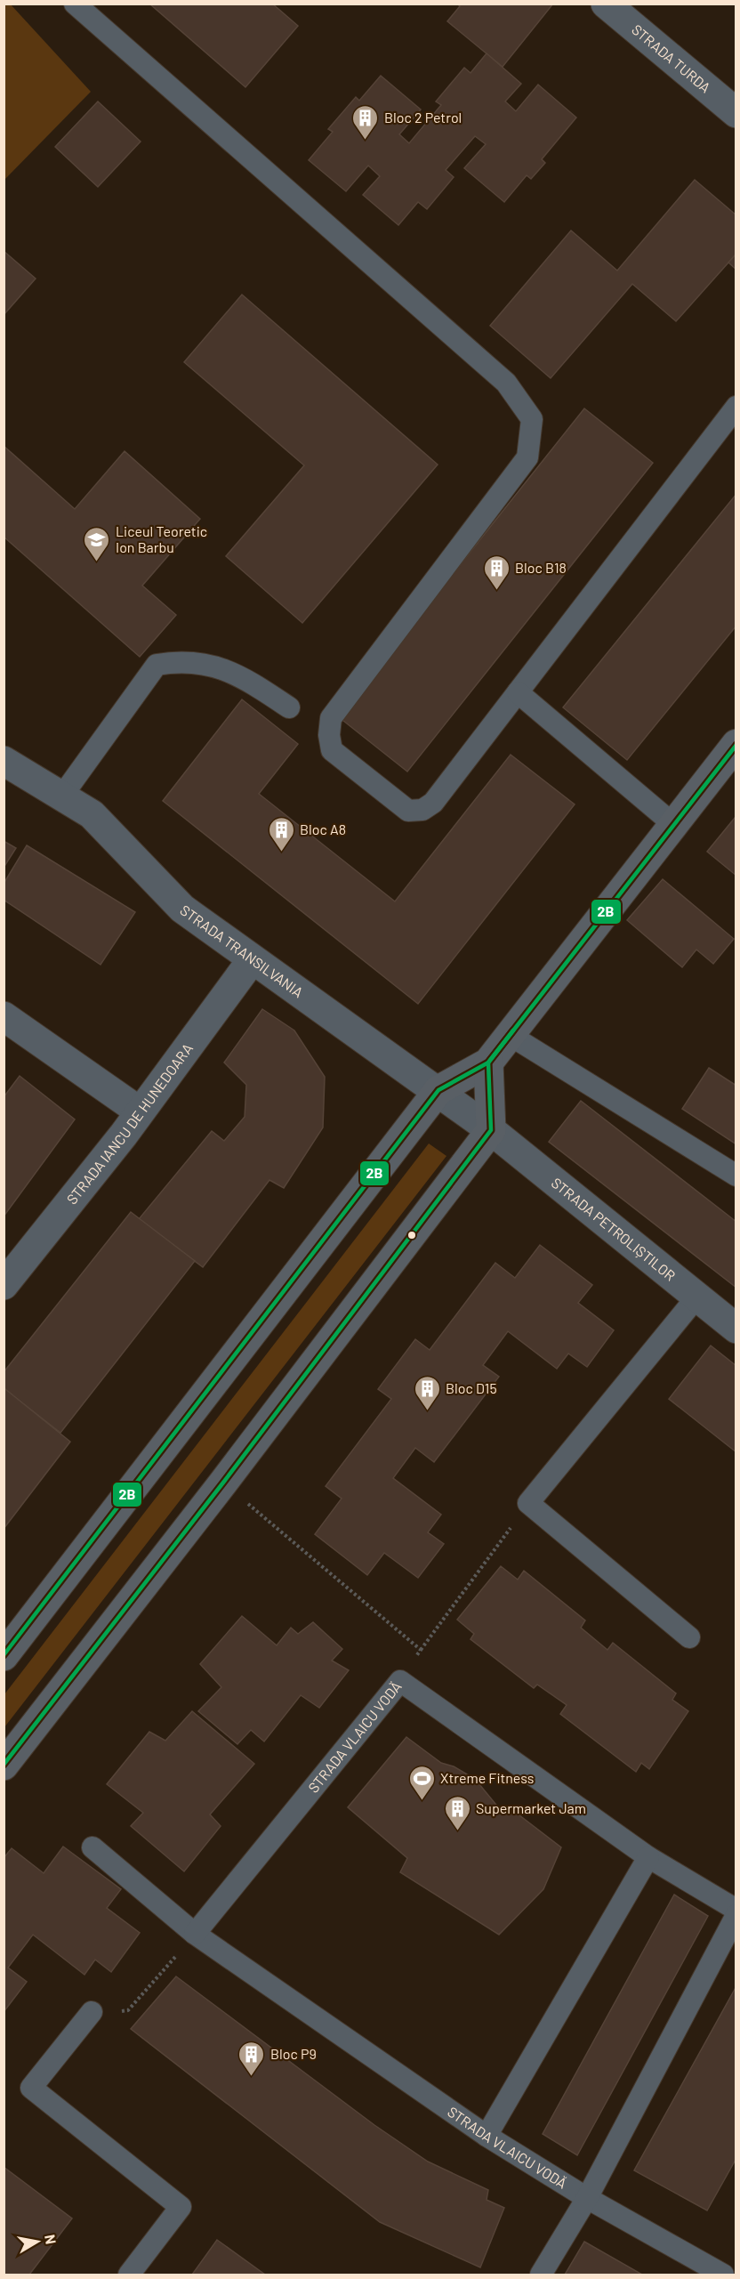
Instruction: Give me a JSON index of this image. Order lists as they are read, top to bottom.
{
  "streets": {
    "street": [
      "STRADA TURDA",
      "STRADA TRANSILVANIA",
      "STRADA IANCU DE HUNEDOARA",
      "STRADA PETROLIȘTILOR"
    ],
    "lane": ["STRADA VLAICU VODĂ"]
  },
  "crossings": [
    ["STRADA TRANSILVANIA", "STRADA IANCU DE HUNEDOARA"],
    ["STRADA TRANSILVANIA", "STRADA PETROLIȘTILOR"]
  ],
  "places": {
    "building": [
      "Bloc 2 Petrol",
      "Bloc B18",
      "Bloc A8",
      "Bloc D15",
      "Supermarket Jam",
      "Bloc P9"
    ],
    "school or university": ["Liceul Teoretic Ion Barbu"],
    "sports": ["Xtreme Fitness"]
  },
  "lines": ["transit line 2B"],
  "north": "right"
}
